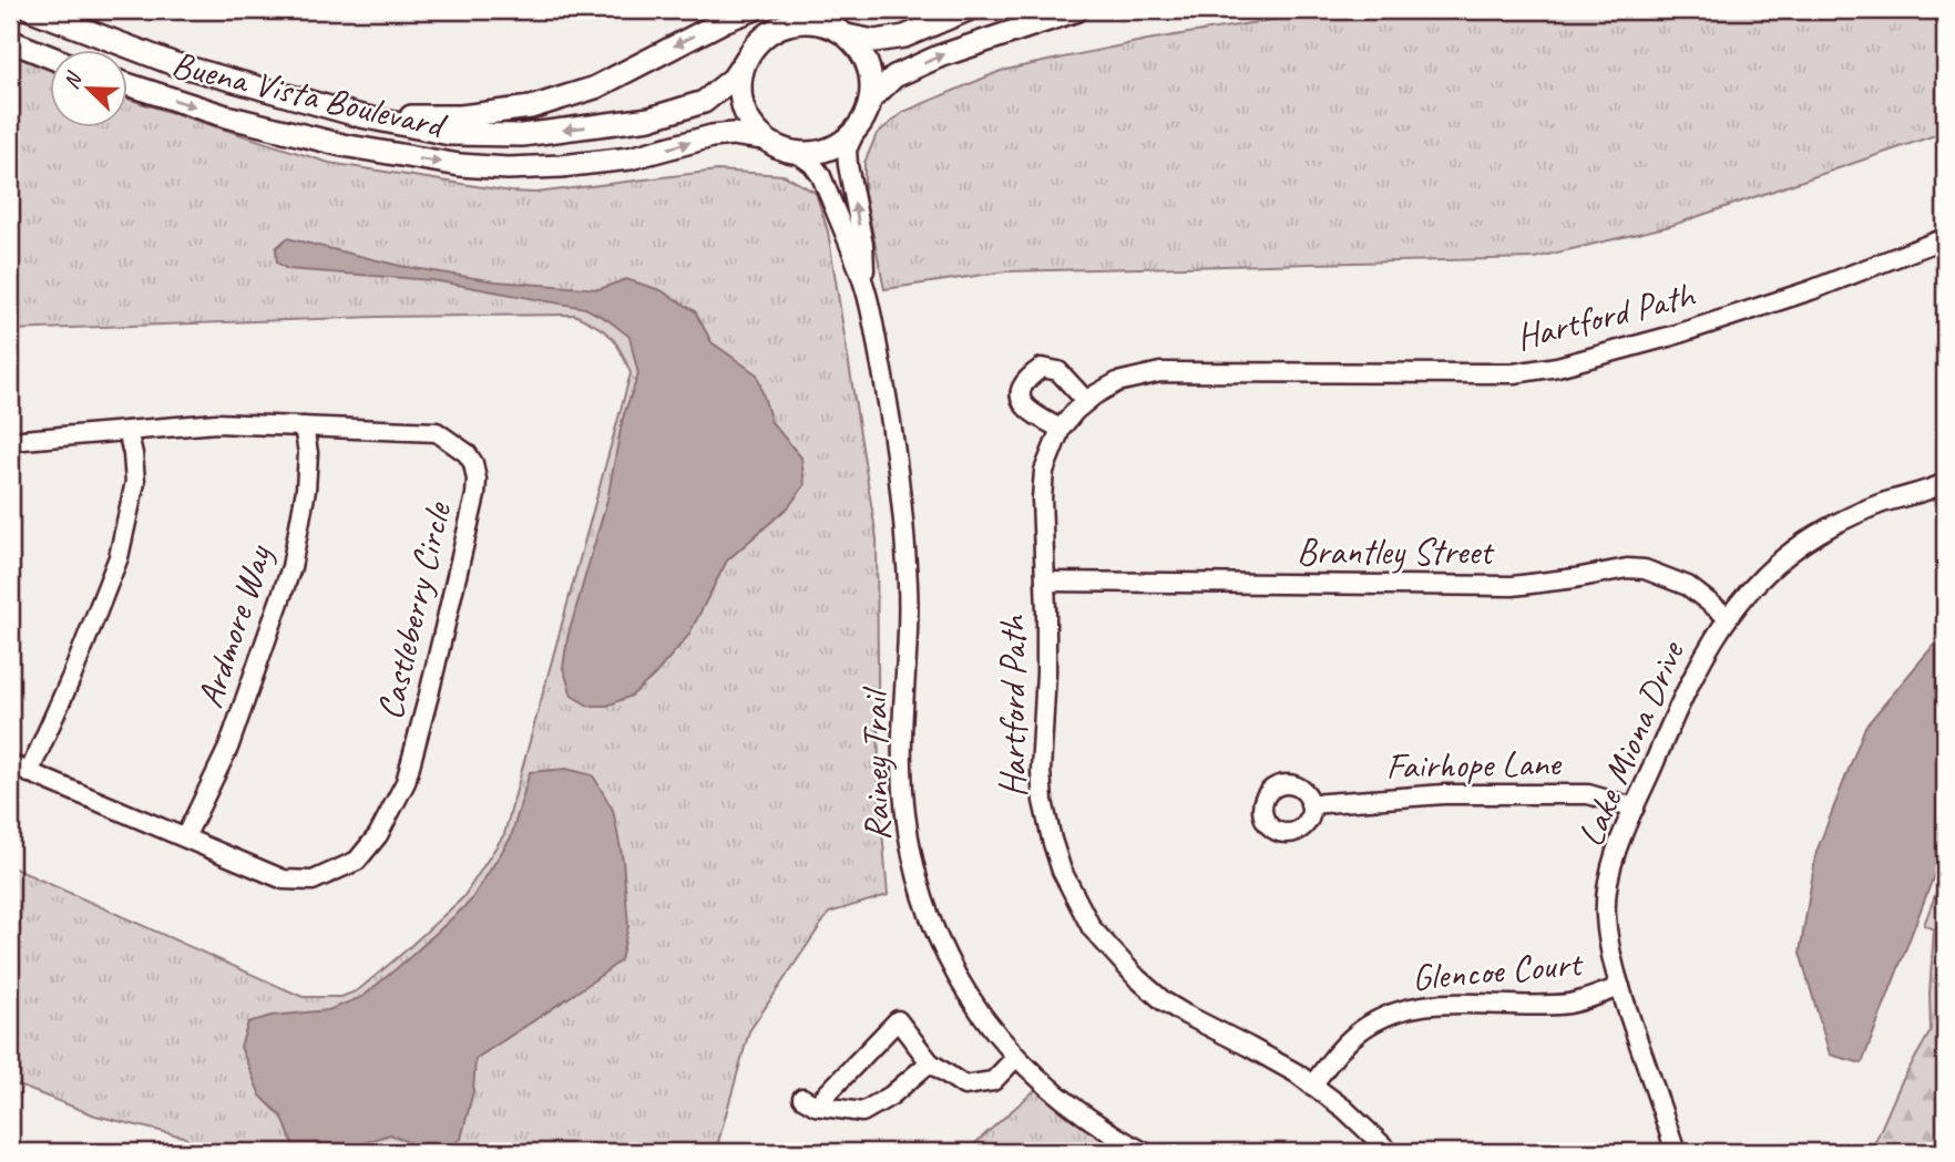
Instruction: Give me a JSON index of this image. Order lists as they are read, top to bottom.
{
  "streets": {
    "main road": ["Buena Vista Boulevard"],
    "street": [
      "Hartford Path",
      "Brantley Street",
      "Castleberry Circle",
      "Ardmore Way",
      "Lake Miona Drive",
      "Fairhope Lane",
      "Rainey Trail",
      "Glencoe Court"
    ]
  },
  "crossings": [
    ["Buena Vista Boulevard", "Rainey Trail"],
    ["Hartford Path", "Brantley Street"],
    ["Hartford Path", "Glencoe Court"],
    ["Brantley Street", "Lake Miona Drive"],
    ["Castleberry Circle", "Ardmore Way"],
    ["Lake Miona Drive", "Fairhope Lane"],
    ["Lake Miona Drive", "Glencoe Court"]
  ],
  "north": "top left"
}
